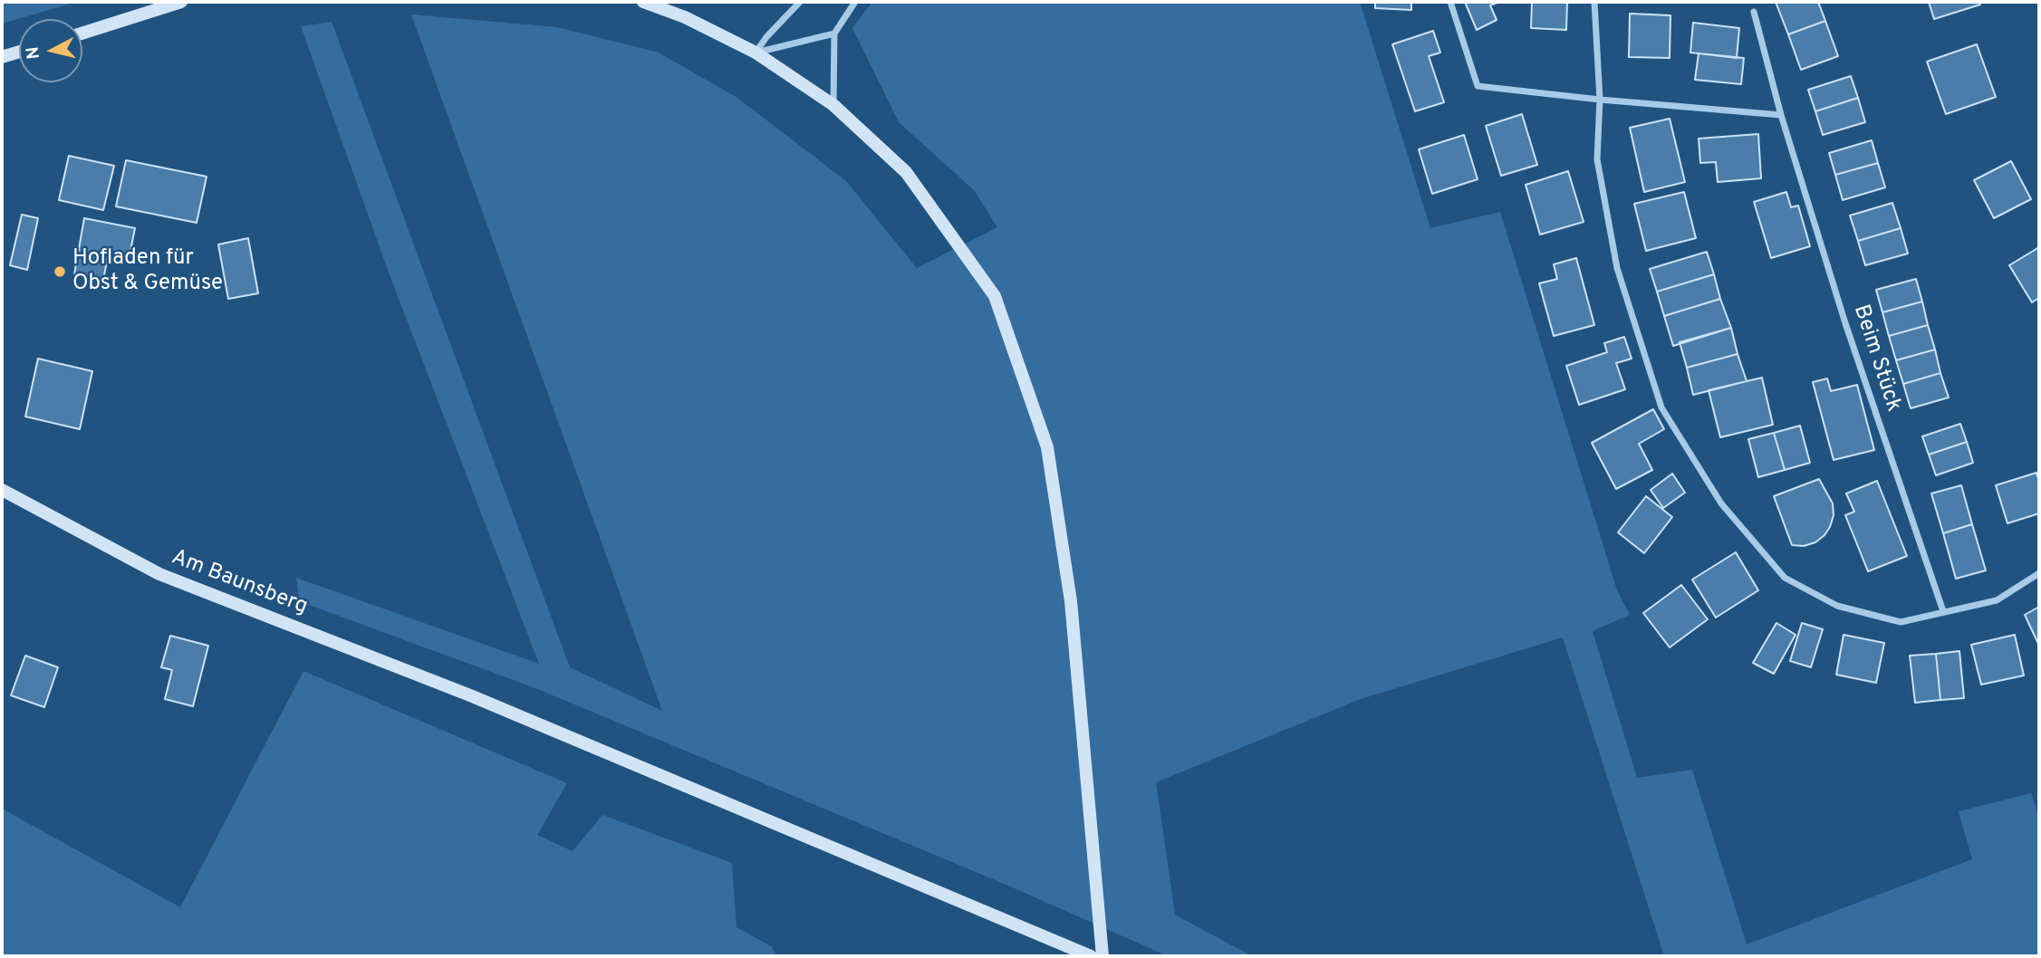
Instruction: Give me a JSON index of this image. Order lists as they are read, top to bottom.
{
  "streets": {
    "street": ["Beim Stück", "Am Baunsberg"]
  },
  "places": ["Hofladen für Obst & Gemüse"],
  "north": "left"
}
